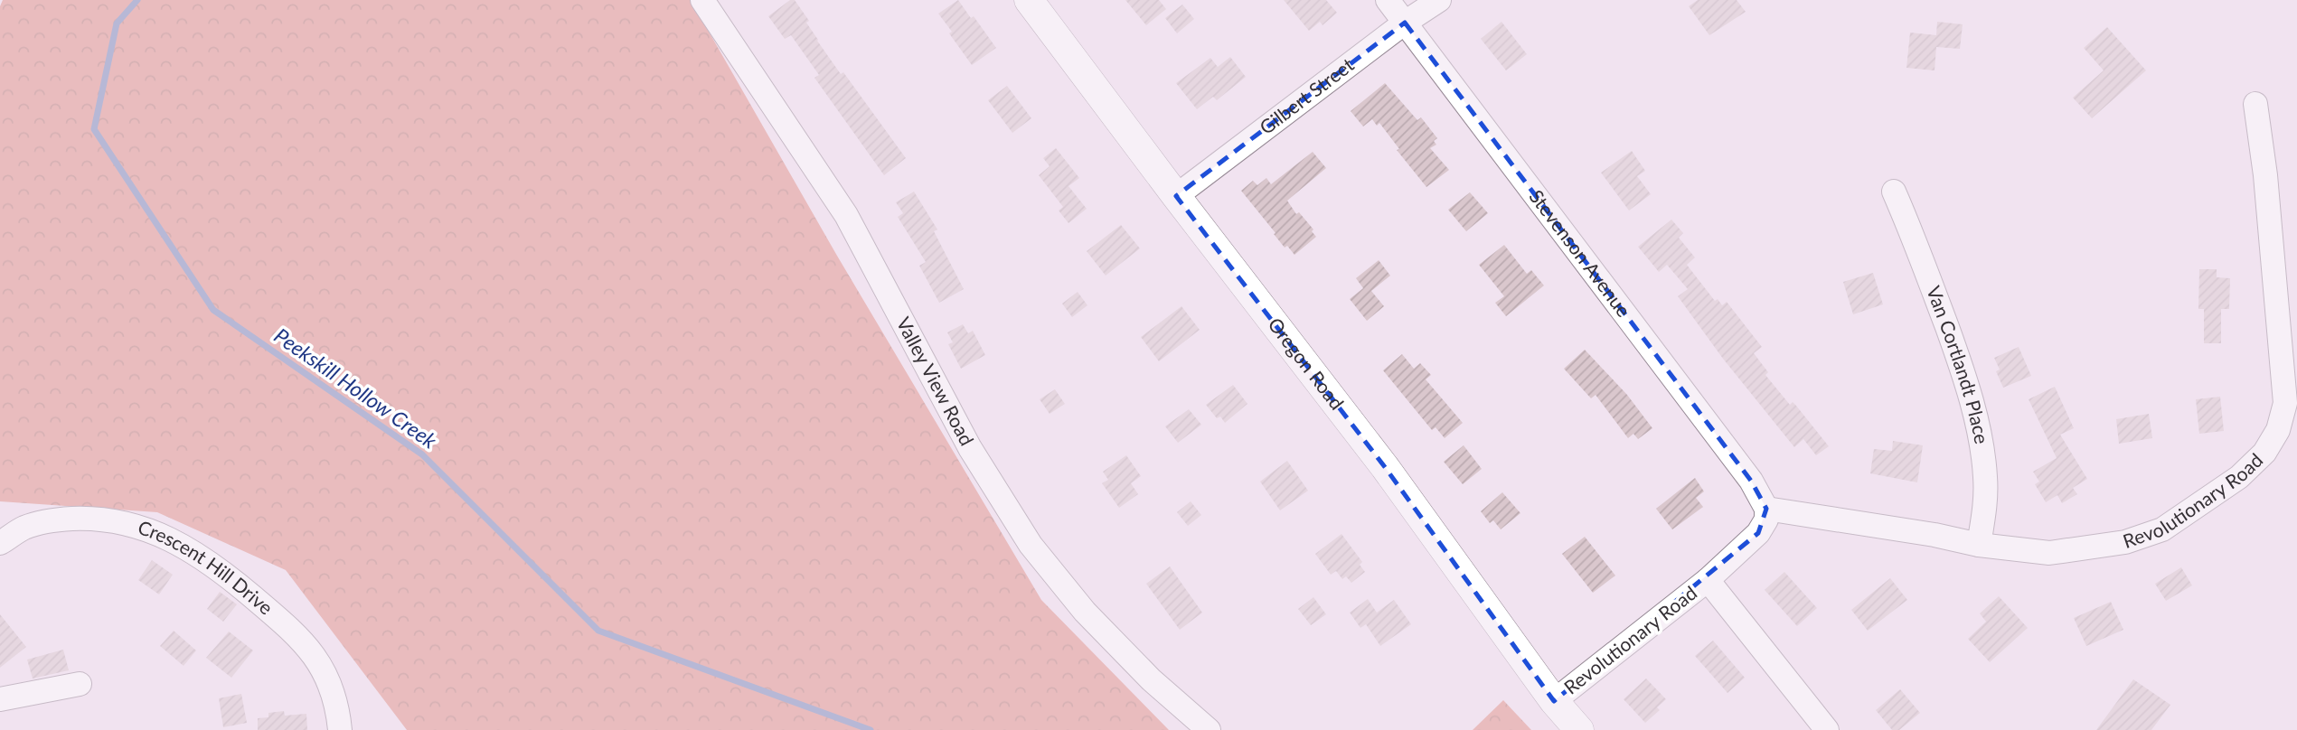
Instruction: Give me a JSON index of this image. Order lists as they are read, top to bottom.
{
  "streets": {
    "street": [
      "Gilbert Street",
      "Stevenson Avenue",
      "Oregon Road",
      "Van Cortlandt Place",
      "Valley View Road",
      "Revolutionary Road",
      "Crescent Hill Drive"
    ]
  },
  "crossings": [
    ["Gilbert Street", "Stevenson Avenue"],
    ["Gilbert Street", "Oregon Road"],
    ["Stevenson Avenue", "Revolutionary Road"],
    ["Oregon Road", "Revolutionary Road"],
    ["Van Cortlandt Place", "Revolutionary Road"]
  ],
  "water": ["Peekskill Hollow Creek"]
}
